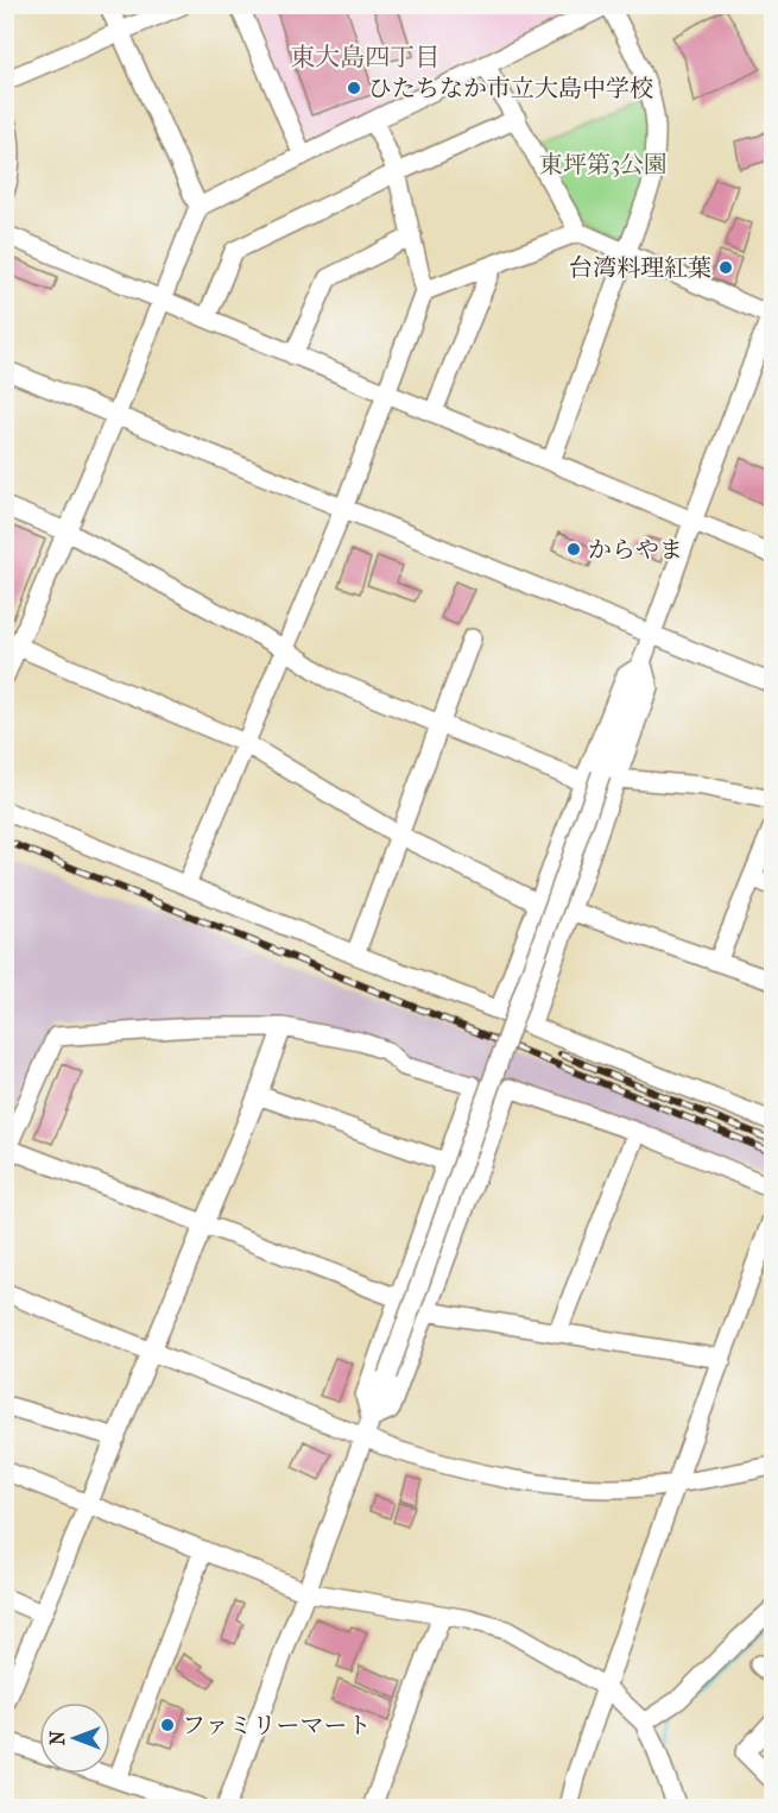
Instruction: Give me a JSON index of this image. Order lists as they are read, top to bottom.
{
  "districts": ["東大島四丁目"],
  "parks": ["東坪第3公園"],
  "places": [
    "ひたちなか市立大島中学校",
    "台湾料理紅葉",
    "からやま",
    "ファミリーマート"
  ],
  "north": "left"
}
